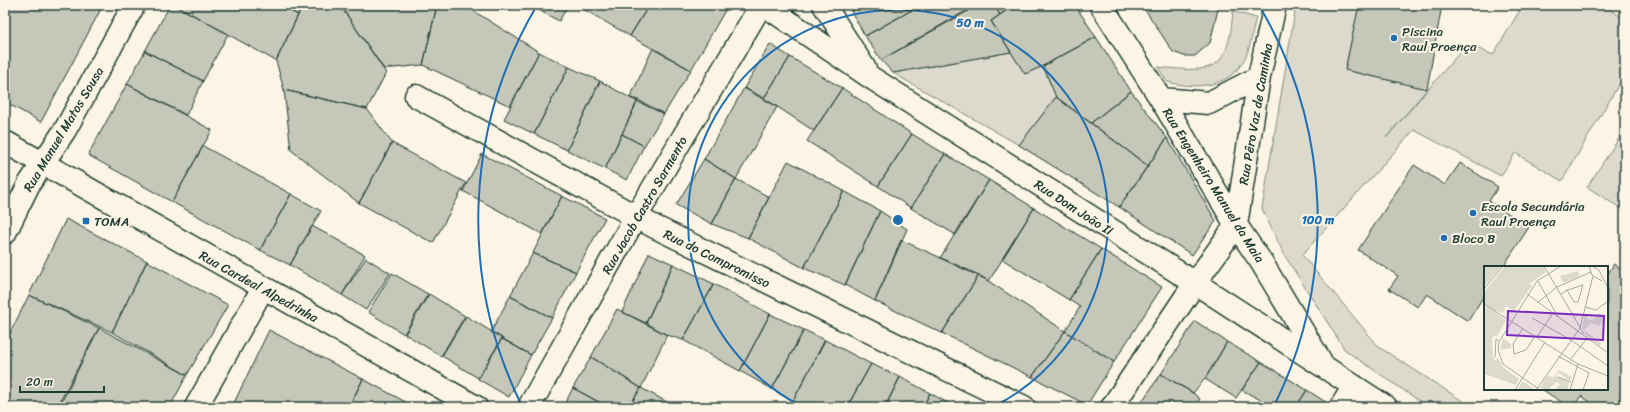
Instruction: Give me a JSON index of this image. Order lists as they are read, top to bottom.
{
  "streets": {
    "street": [
      "Rua Pêro Vaz de Caminha",
      "Rua Manuel Matos Sousa",
      "Rua Engenheiro Manuel da Maia",
      "Rua Jacob Castro Sarmento",
      "Rua Dom João II",
      "Rua do Compromisso",
      "Rua Cardeal Alpedrinha"
    ]
  },
  "crossings": [
    ["Rua Pêro Vaz de Caminha", "Rua Engenheiro Manuel da Maia"],
    ["Rua Pêro Vaz de Caminha", "Rua Dom João II"],
    ["Rua Manuel Matos Sousa", "Rua Cardeal Alpedrinha"],
    ["Rua Engenheiro Manuel da Maia", "Rua Dom João II"],
    ["Rua Jacob Castro Sarmento", "Rua do Compromisso"]
  ],
  "places": {
    "other": ["Piscina Raul Proença", "Escola Secundária Raul Proença", "Bloco B"],
    "transit": ["TOMA"]
  },
  "scale_bar": "20 m",
  "rings": ["50 m", "100 m"]
}
